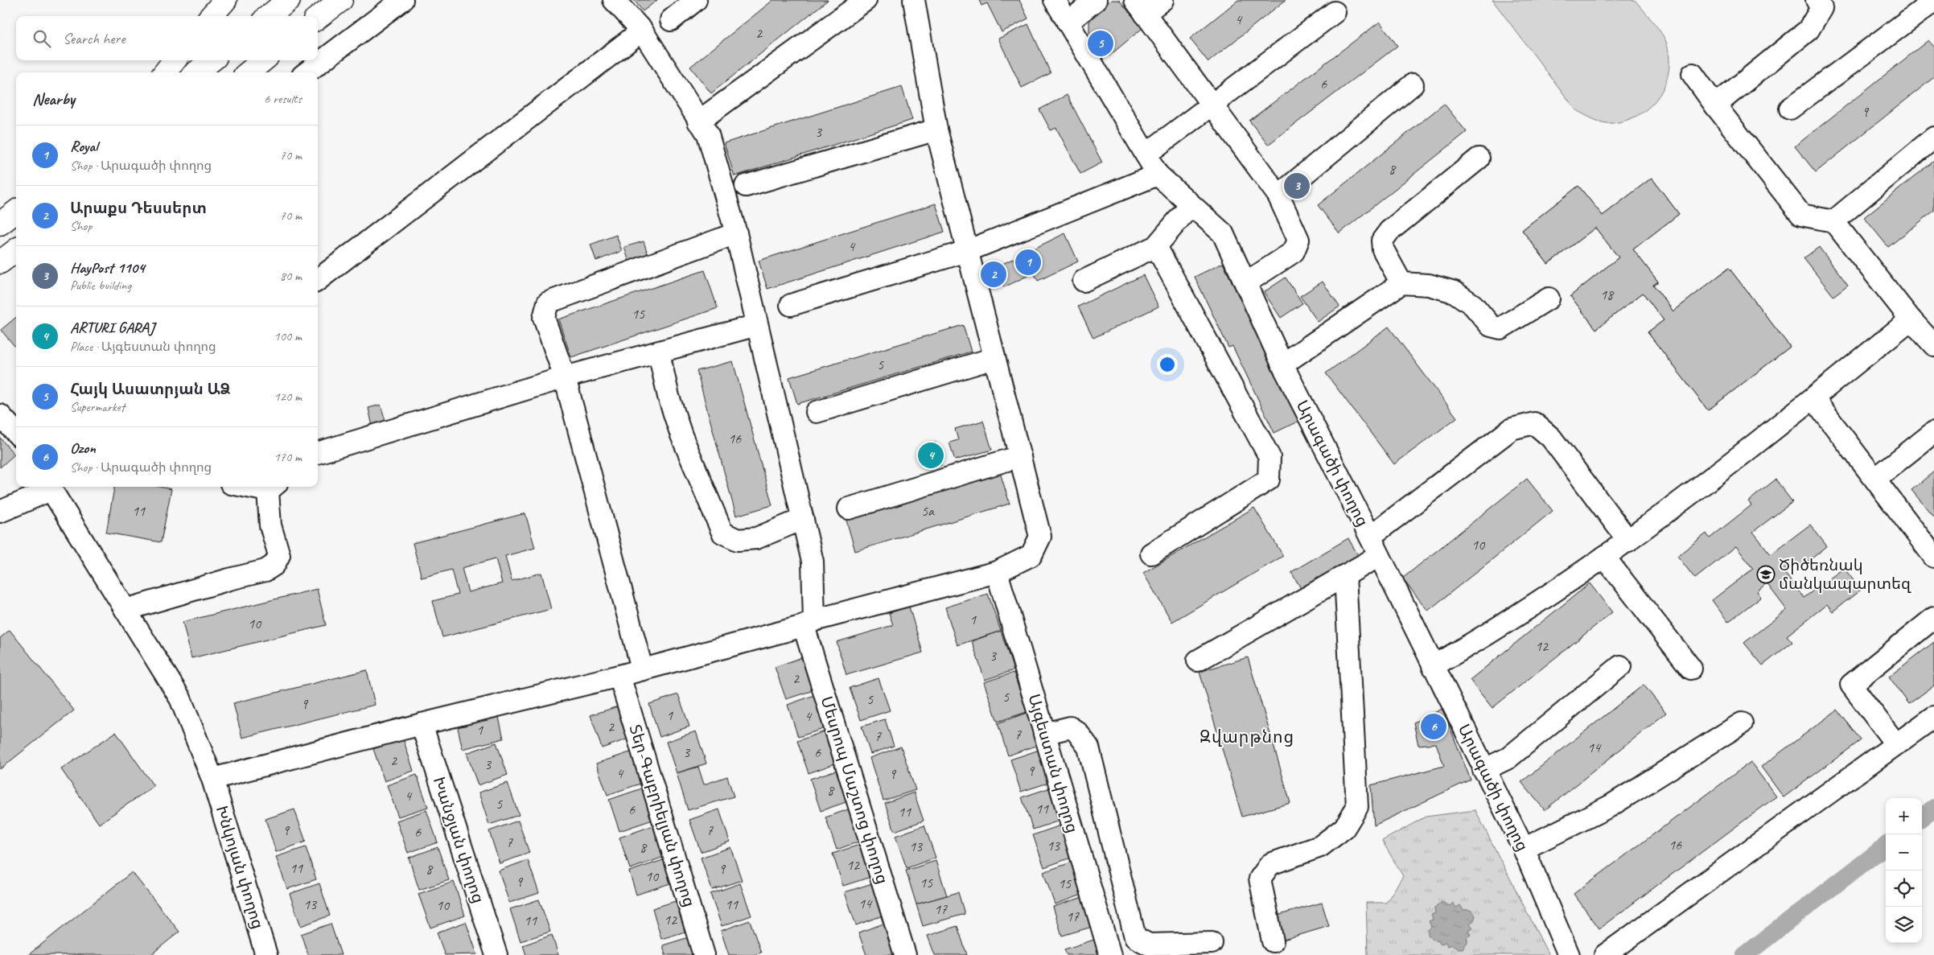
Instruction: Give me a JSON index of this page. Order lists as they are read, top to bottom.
{
  "streets": {
    "street": [
      "Արագածի փողոց",
      "Այգեստան փողոց",
      "Մեսրոպ Մաշտոց փողոց",
      "Տեր-Գաբրիելյան փողոց",
      "Խանջյան փողոց",
      "Խնկոյան փողոց"
    ]
  },
  "districts": ["Զվարթնոց"],
  "places": {
    "school or university": ["Ծիծեռնակ մանկապարտեզ"]
  },
  "house_numbers": [
    "4",
    "2",
    "6",
    "9",
    "3",
    "8",
    "4",
    "18",
    "15",
    "5",
    "16",
    "11",
    "5a",
    "10",
    "1",
    "10",
    "12",
    "3",
    "2",
    "5",
    "5",
    "9",
    "1",
    "4",
    "2",
    "1",
    "7",
    "7",
    "14",
    "3",
    "6",
    "2",
    "3",
    "9",
    "4",
    "9",
    "8",
    "4",
    "5",
    "11",
    "6",
    "11",
    "9",
    "7",
    "6",
    "7",
    "16",
    "13",
    "13",
    "8",
    "12",
    "11",
    "8",
    "9",
    "10",
    "9",
    "15",
    "15",
    "14",
    "13",
    "11",
    "10",
    "17",
    "17",
    "12",
    "11"
  ],
  "page": {
    "search": "Search here",
    "pins": [
      "5",
      "3",
      "1",
      "2",
      "4",
      "6"
    ],
    "heading": ["Nearby", "6 results"],
    "list": [
      {
        "mark": "1",
        "name": "Royal",
        "note": "Shop · Արագածի փողոց",
        "value": "70 m"
      },
      {
        "mark": "2",
        "name": "Արաքս Դեսսերտ",
        "note": "Shop",
        "value": "70 m"
      },
      {
        "mark": "3",
        "name": "HayPost 1104",
        "note": "Public building",
        "value": "80 m"
      },
      {
        "mark": "4",
        "name": "ARTURI GARAJ",
        "note": "Place · Այգեստան փողոց",
        "value": "100 m"
      },
      {
        "mark": "5",
        "name": "Հայկ Ասատրյան ԱՁ",
        "note": "Supermarket",
        "value": "120 m"
      },
      {
        "mark": "6",
        "name": "Ozon",
        "note": "Shop · Արագածի փողոց",
        "value": "170 m"
      }
    ],
    "map_buttons": ["+", "−"]
  }
}
